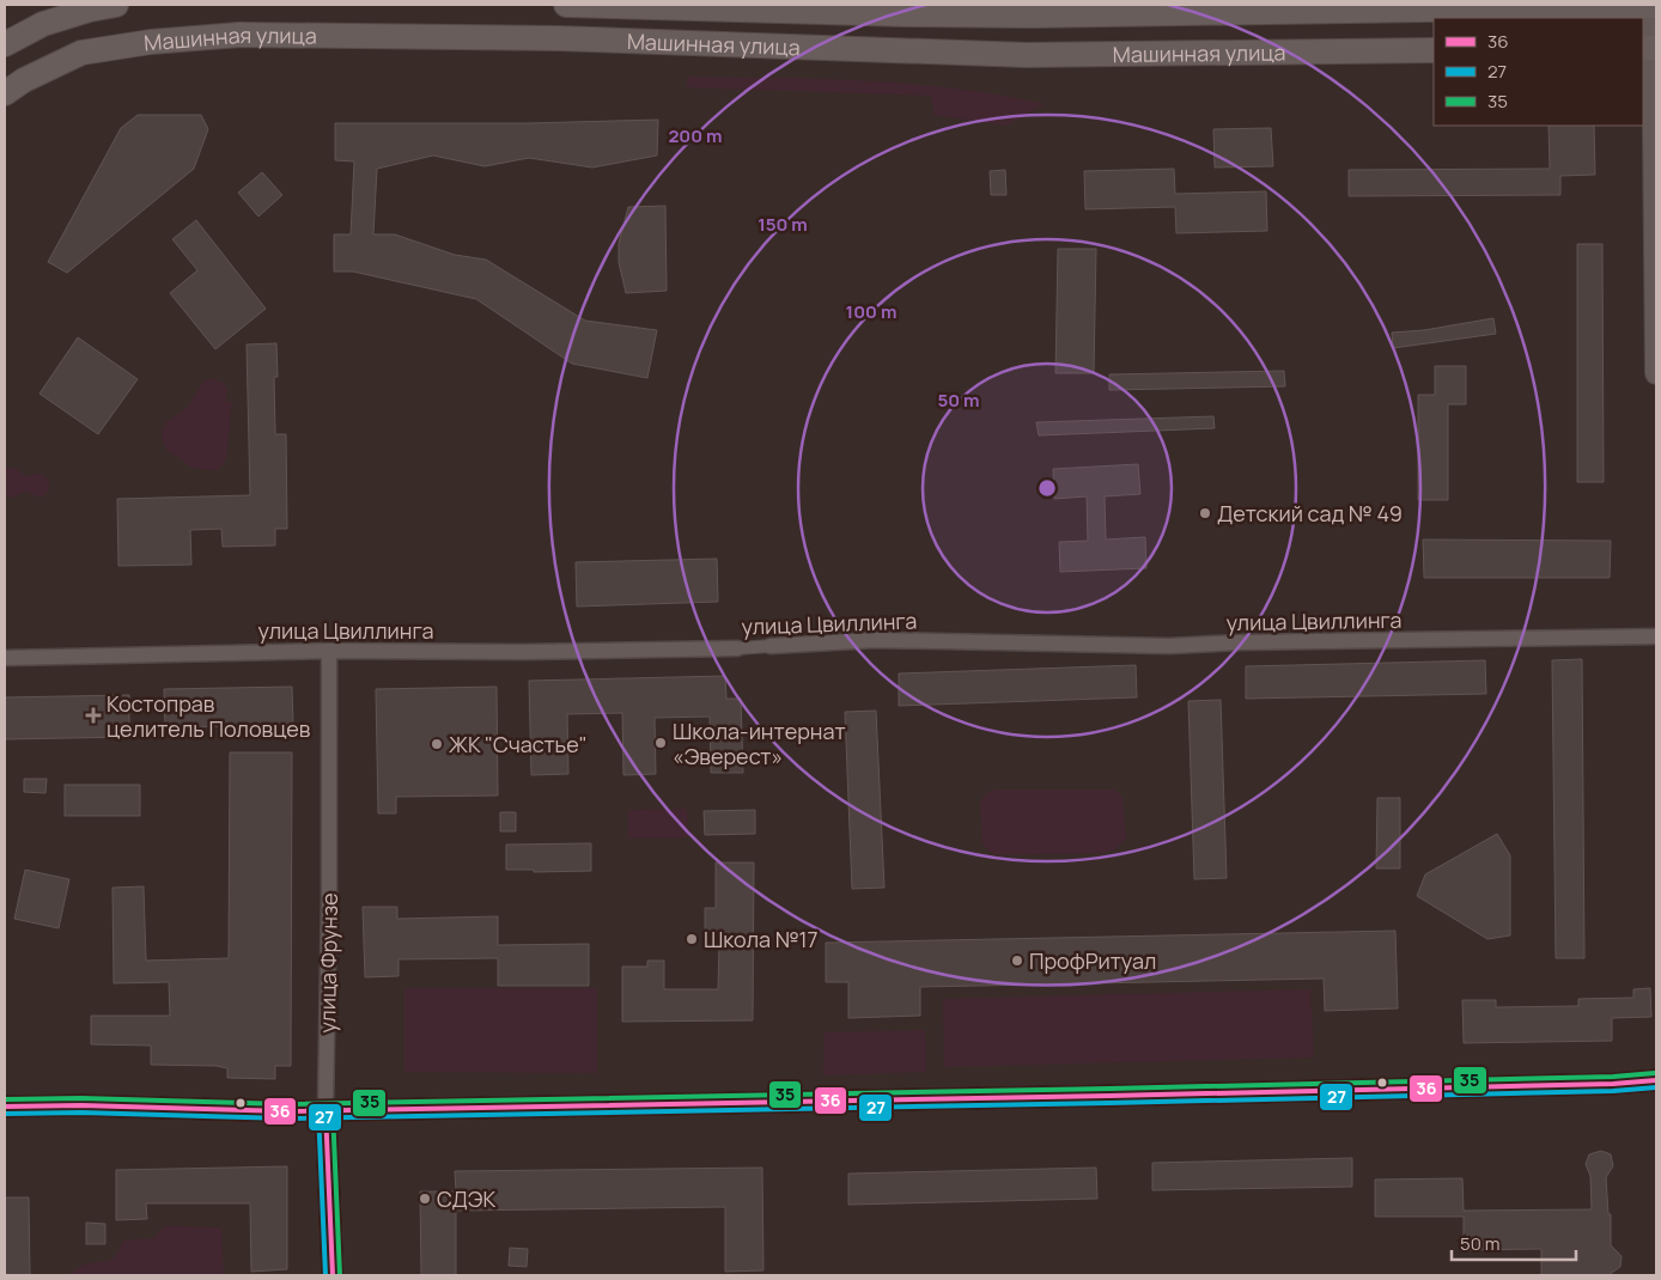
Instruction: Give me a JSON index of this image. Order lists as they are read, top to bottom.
{
  "streets": {
    "main road": ["Машинная улица", "улица Фрунзе"],
    "street": ["улица Цвиллинга"]
  },
  "crossings": [
    ["улица Цвиллинга", "улица Фрунзе"]
  ],
  "places": {
    "other": [
      "Детский сад № 49",
      "Школа-интернат «Эверест»",
      "ЖК \"Счастье\"",
      "Школа №17",
      "ПрофРитуал",
      "СДЭК"
    ],
    "health": ["Костоправ целитель Половцев"]
  },
  "lines": ["transit line 35", "transit line 36", "transit line 27"],
  "legend": ["36", "27", "35"],
  "scale_bar": "50 m",
  "rings": [
    "200 m",
    "150 m",
    "100 m",
    "50 m"
  ]
}
